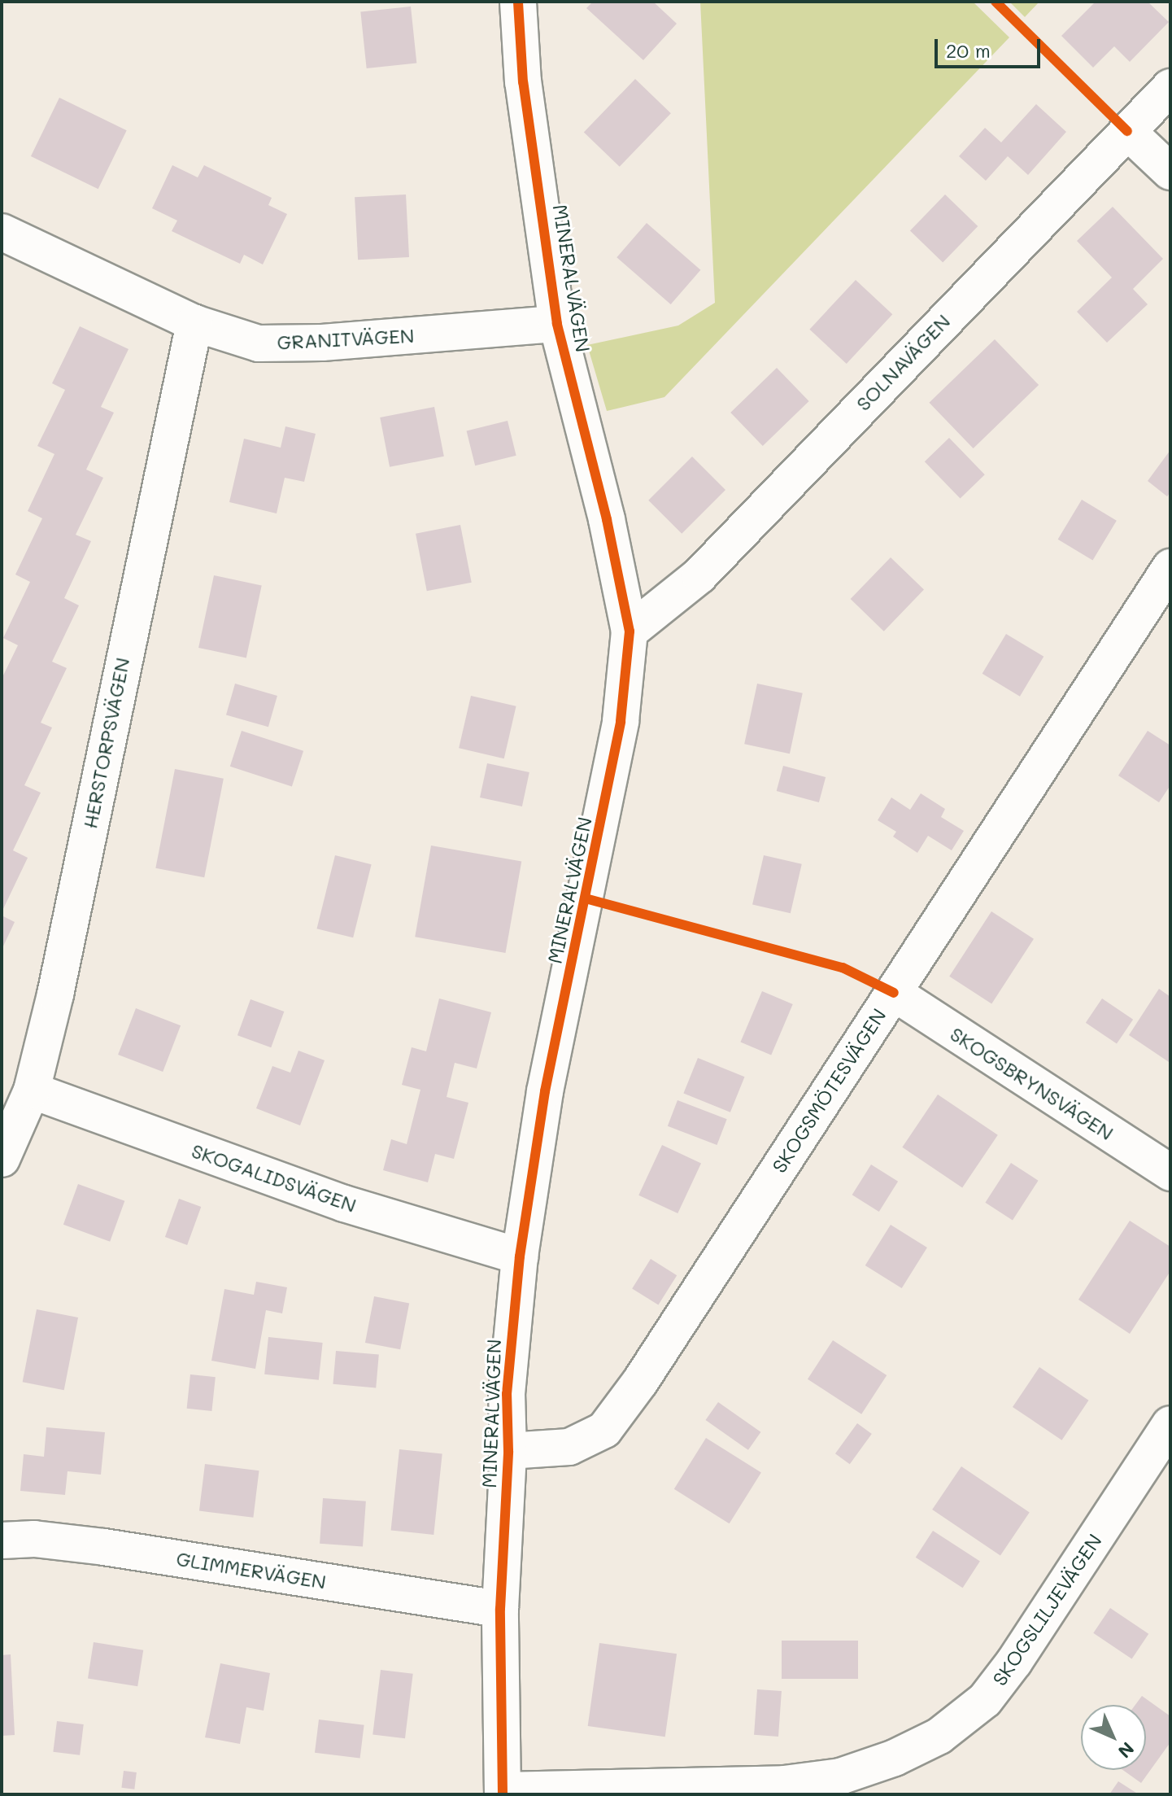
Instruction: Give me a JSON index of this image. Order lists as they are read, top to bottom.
{
  "streets": {
    "street": [
      "MINERALVÄGEN",
      "GRANITVÄGEN",
      "SOLNAVÄGEN",
      "HERSTORPSVÄGEN",
      "SKOGSBRYNSVÄGEN",
      "SKOGSMÖTESVÄGEN",
      "SKOGALIDSVÄGEN",
      "GLIMMERVÄGEN",
      "SKOGSLILJEVÄGEN"
    ]
  },
  "crossings": [
    ["MINERALVÄGEN", "GRANITVÄGEN"],
    ["MINERALVÄGEN", "SOLNAVÄGEN"],
    ["MINERALVÄGEN", "SKOGSMÖTESVÄGEN"],
    ["MINERALVÄGEN", "SKOGALIDSVÄGEN"],
    ["MINERALVÄGEN", "GLIMMERVÄGEN"],
    ["MINERALVÄGEN", "SKOGSLILJEVÄGEN"],
    ["GRANITVÄGEN", "HERSTORPSVÄGEN"],
    ["HERSTORPSVÄGEN", "SKOGALIDSVÄGEN"],
    ["SKOGSBRYNSVÄGEN", "SKOGSMÖTESVÄGEN"]
  ],
  "scale_bar": "20 m",
  "north": "bottom right"
}
